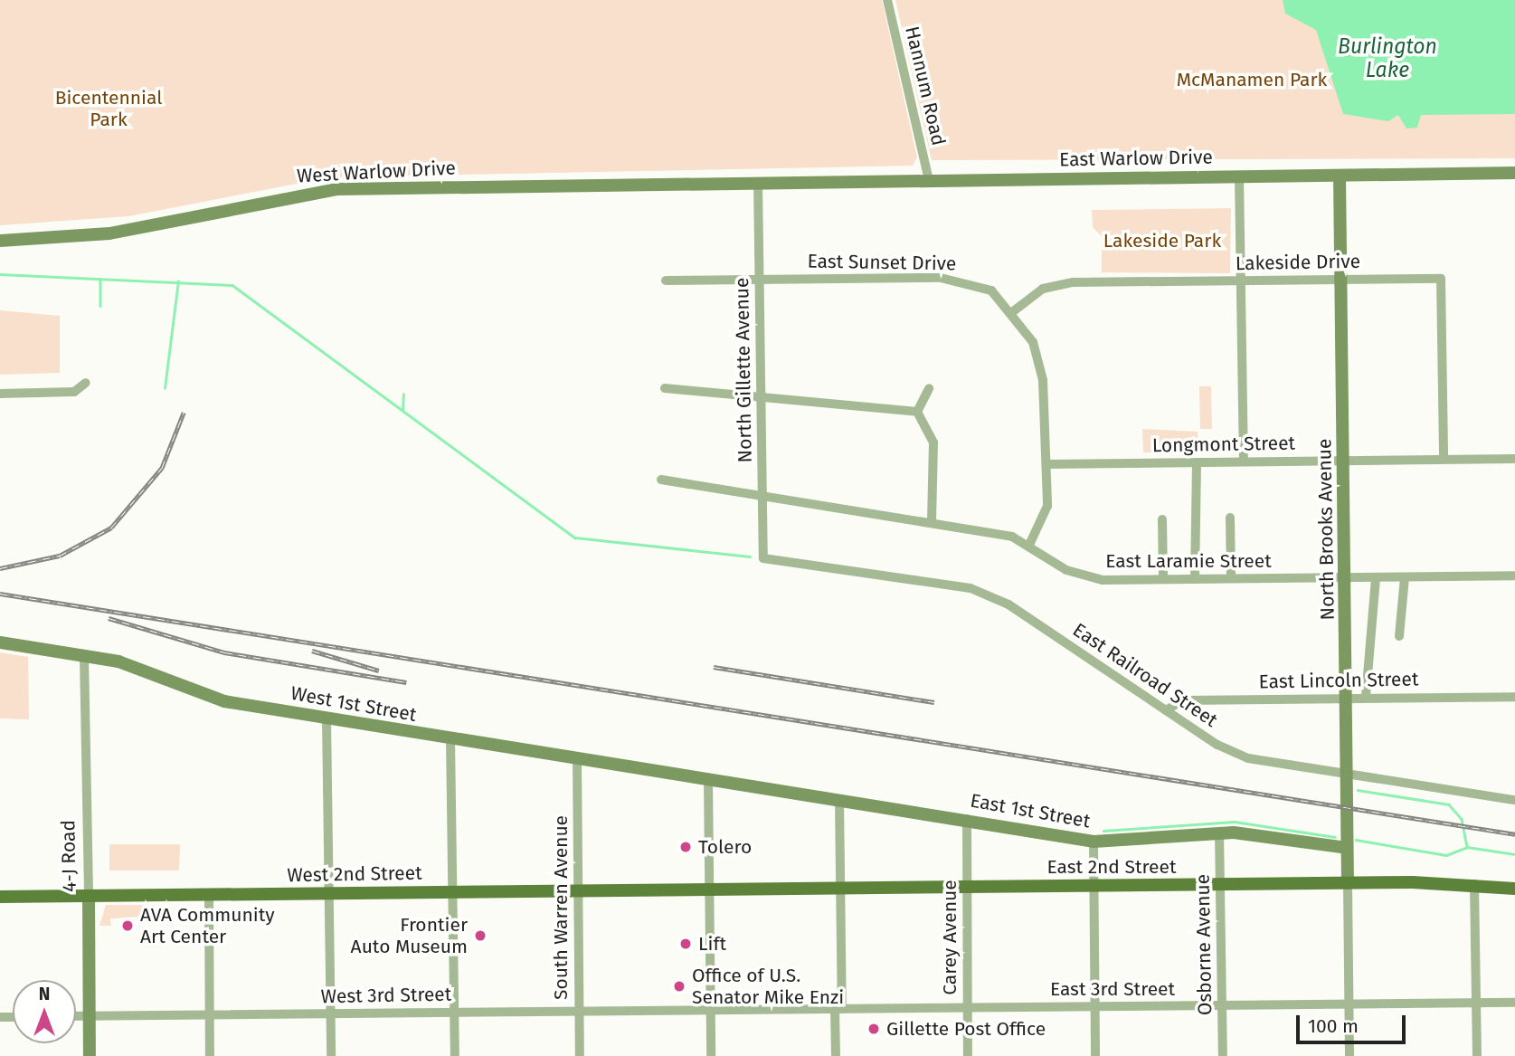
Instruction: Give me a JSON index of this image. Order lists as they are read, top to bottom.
{
  "streets": {
    "main road": ["East 2nd Street", "West 2nd Street"],
    "street": [
      "Hannum Road",
      "East Warlow Drive",
      "West Warlow Drive",
      "East Sunset Drive",
      "Lakeside Drive",
      "North Gillette Avenue",
      "Longmont Street",
      "North Brooks Avenue",
      "East Laramie Street",
      "East Railroad Street",
      "East Lincoln Street",
      "West 1st Street",
      "East 1st Street",
      "4-J Road",
      "South Warren Avenue",
      "Carey Avenue",
      "Osborne Avenue",
      "East 3rd Street",
      "West 3rd Street"
    ]
  },
  "crossings": [
    ["Hannum Road", "East Warlow Drive"],
    ["East Warlow Drive", "West Warlow Drive"],
    ["East Warlow Drive", "North Gillette Avenue"],
    ["East Warlow Drive", "North Brooks Avenue"],
    ["West Warlow Drive", "North Gillette Avenue"],
    ["East Sunset Drive", "Lakeside Drive"],
    ["East Sunset Drive", "North Gillette Avenue"],
    ["East Sunset Drive", "Longmont Street"],
    ["East Sunset Drive", "East Laramie Street"],
    ["Lakeside Drive", "Longmont Street"],
    ["Lakeside Drive", "North Brooks Avenue"],
    ["North Gillette Avenue", "East Laramie Street"],
    ["North Gillette Avenue", "East Railroad Street"],
    ["Longmont Street", "North Brooks Avenue"],
    ["North Brooks Avenue", "East Laramie Street"],
    ["North Brooks Avenue", "East Railroad Street"],
    ["North Brooks Avenue", "East Lincoln Street"],
    ["North Brooks Avenue", "East 1st Street"],
    ["North Brooks Avenue", "East 2nd Street"],
    ["East Railroad Street", "East Lincoln Street"],
    ["West 1st Street", "East 1st Street"],
    ["West 1st Street", "4-J Road"],
    ["West 1st Street", "South Warren Avenue"],
    ["East 1st Street", "Carey Avenue"],
    ["East 1st Street", "Osborne Avenue"],
    ["4-J Road", "West 2nd Street"],
    ["4-J Road", "West 3rd Street"],
    ["East 2nd Street", "West 2nd Street"],
    ["East 2nd Street", "Carey Avenue"],
    ["East 2nd Street", "Osborne Avenue"],
    ["West 2nd Street", "South Warren Avenue"],
    ["South Warren Avenue", "West 3rd Street"],
    ["Carey Avenue", "East 3rd Street"],
    ["Osborne Avenue", "East 3rd Street"],
    ["East 3rd Street", "West 3rd Street"]
  ],
  "water": ["Burlington Lake"],
  "parks": ["McManamen Park", "Bicentennial Park", "Lakeside Park"],
  "places": [
    "Tolero",
    "AVA Community Art Center",
    "Frontier Auto Museum",
    "Lift",
    "Office of U.S. Senator Mike Enzi",
    "Gillette Post Office"
  ],
  "scale_bar": "100 m",
  "north": "top"
}
